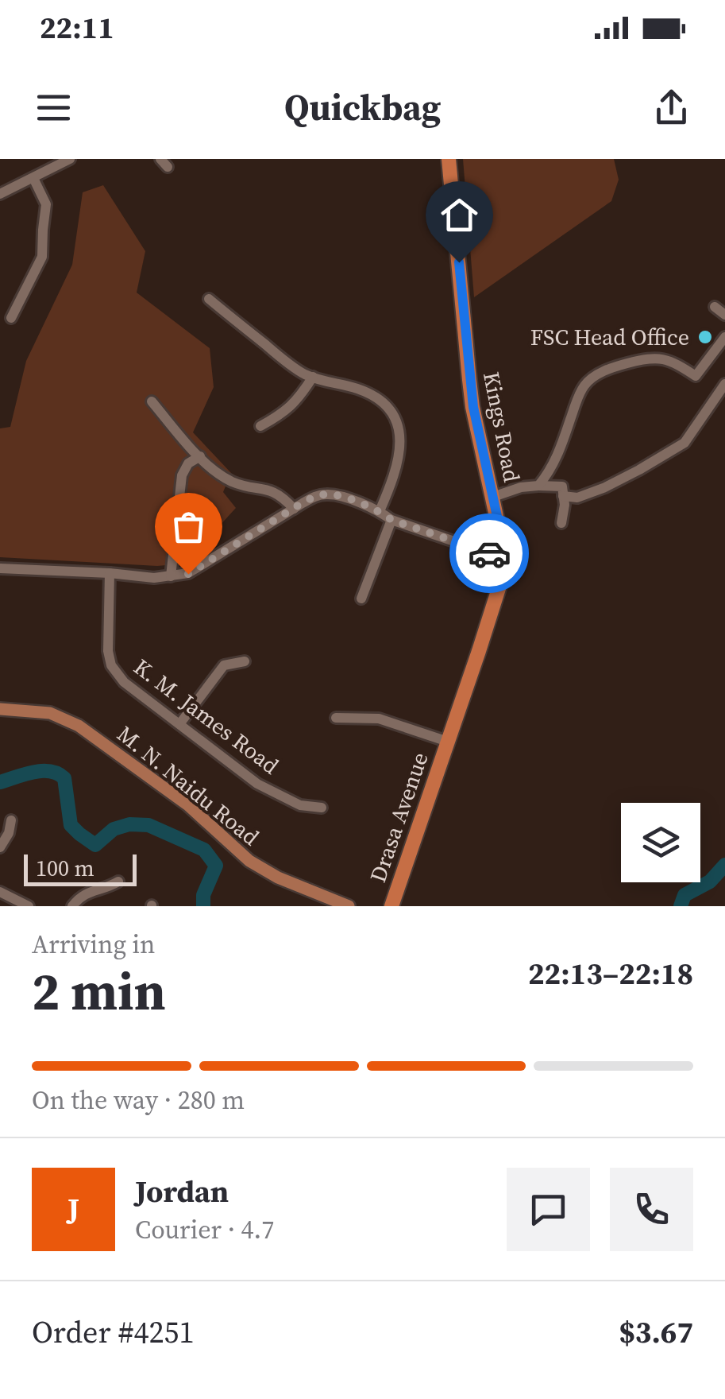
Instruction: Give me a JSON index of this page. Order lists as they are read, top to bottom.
{
  "streets": {
    "highway": ["Kings Road", "Drasa Avenue"],
    "main road": ["M. N. Naidu Road"],
    "street": ["K. M. James Road"]
  },
  "crossings": [
    ["Kings Road", "Drasa Avenue"]
  ],
  "places": ["FSC Head Office"],
  "scale_bar": "100 m",
  "page": {
    "status": "22:11",
    "header": "Quickbag",
    "scale": "100 m",
    "heading": ["2 min", "Arriving in", "22:13–22:18"],
    "panel": [
      "Jordan",
      "Courier · 4.7",
      "Order #4251",
      "$3.67"
    ],
    "bar": "On the way · 280 m",
    "round": "J"
  }
}
